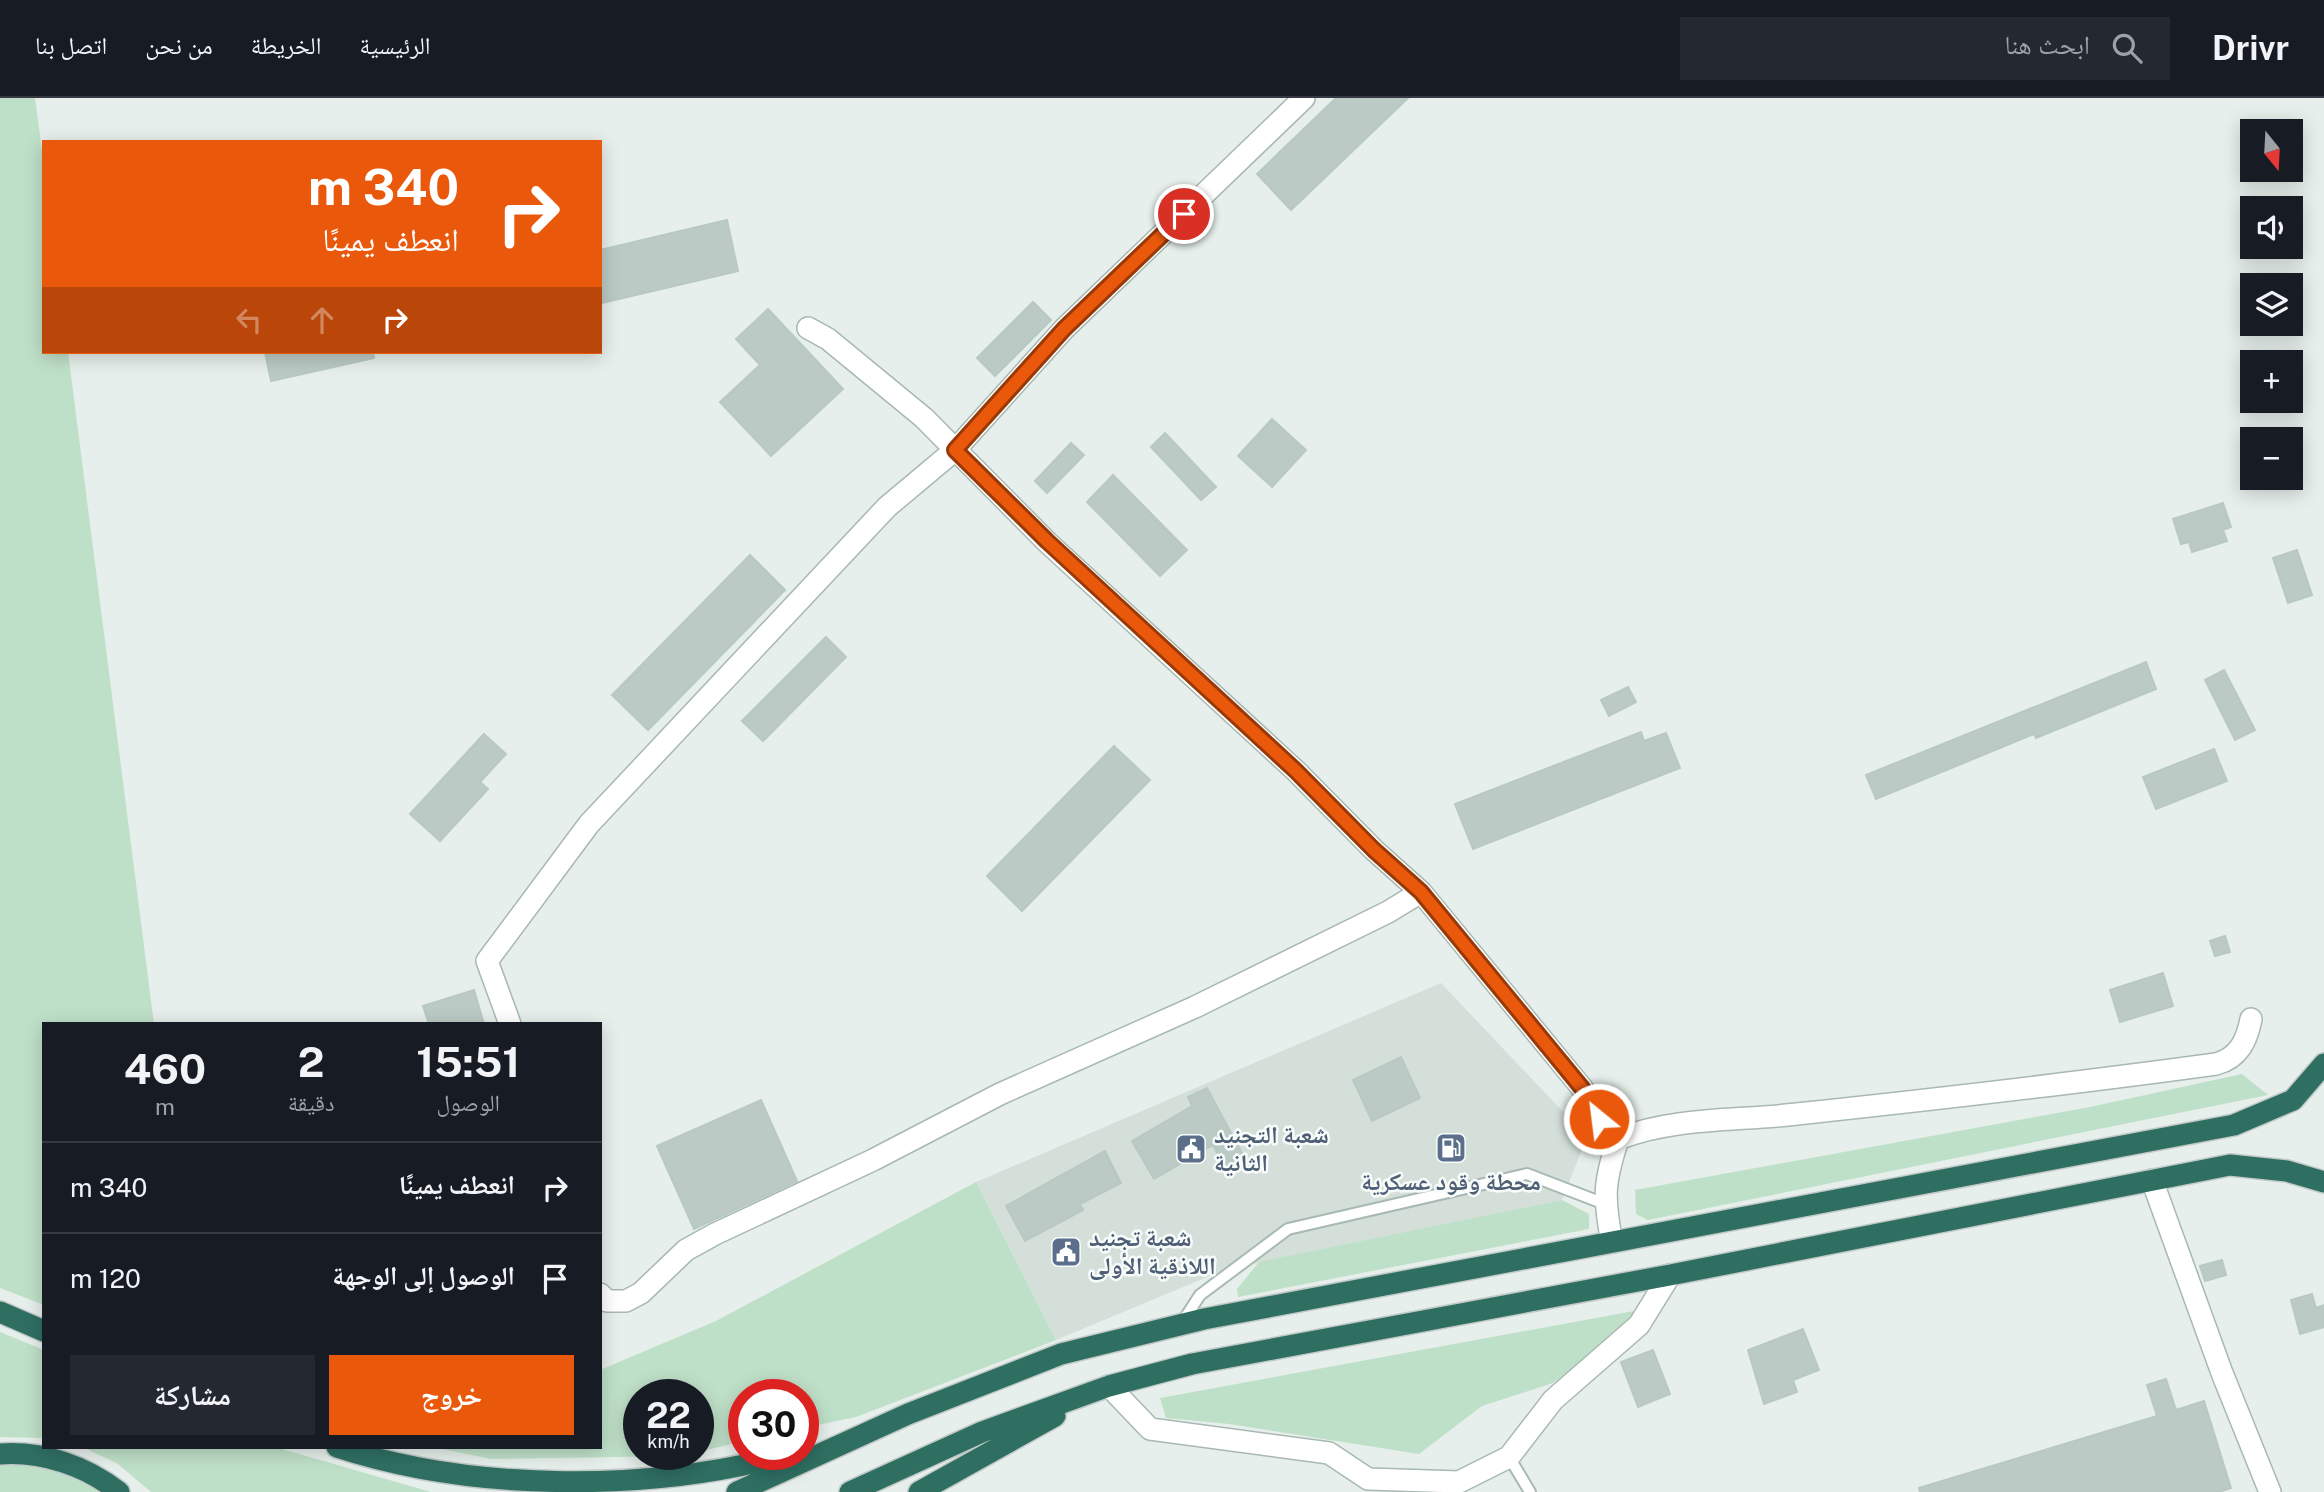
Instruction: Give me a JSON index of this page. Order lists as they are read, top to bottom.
{
  "places": {
    "fuel station": ["محطة وقود عسكرية"],
    "public building": ["شعبة التجنيد الثانية", "شعبة تجنيد اللاذقية الأولى"]
  },
  "north": "bottom",
  "page": {
    "header": "Drivr",
    "search": "ابحث هنا",
    "nav": [
      "الرئيسية",
      "الخريطة",
      "من نحن",
      "اتصل بنا"
    ],
    "map_buttons": ["+", "−"],
    "turn": ["340 m", "انعطف يمينًا"],
    "eta": [
      "15:51",
      "الوصول",
      "2",
      "دقيقة",
      "460",
      "m"
    ],
    "list": [
      {
        "name": "انعطف يمينًا",
        "value": "340 m"
      },
      {
        "name": "الوصول إلى الوجهة",
        "value": "120 m"
      }
    ],
    "buttons": ["خروج", "مشاركة"],
    "speed": "22 km/h",
    "limit": "30"
  }
}
